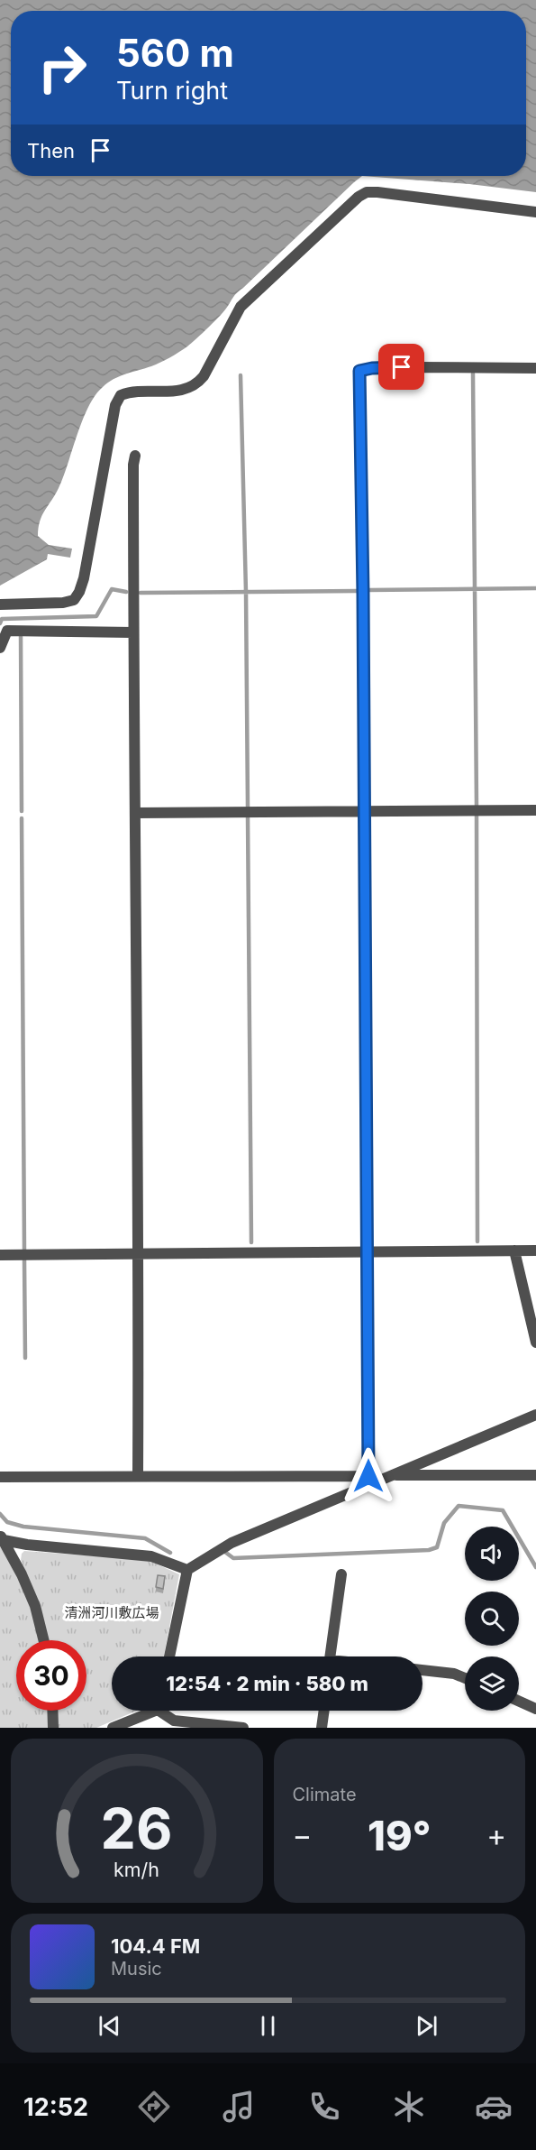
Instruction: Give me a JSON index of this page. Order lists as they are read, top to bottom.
{
  "parks": ["清洲河川敷広場"],
  "page": {
    "turn": ["560 m", "Turn right"],
    "then": "Then",
    "limit": "30",
    "trip": "12:54 · 2 min · 580 m",
    "tile": "Climate",
    "heat": ["−", "19°", "+"],
    "song": ["104.4 FM", "Music"],
    "tabs": "12:52",
    "gauge": ["26", "km/h"]
  }
}
